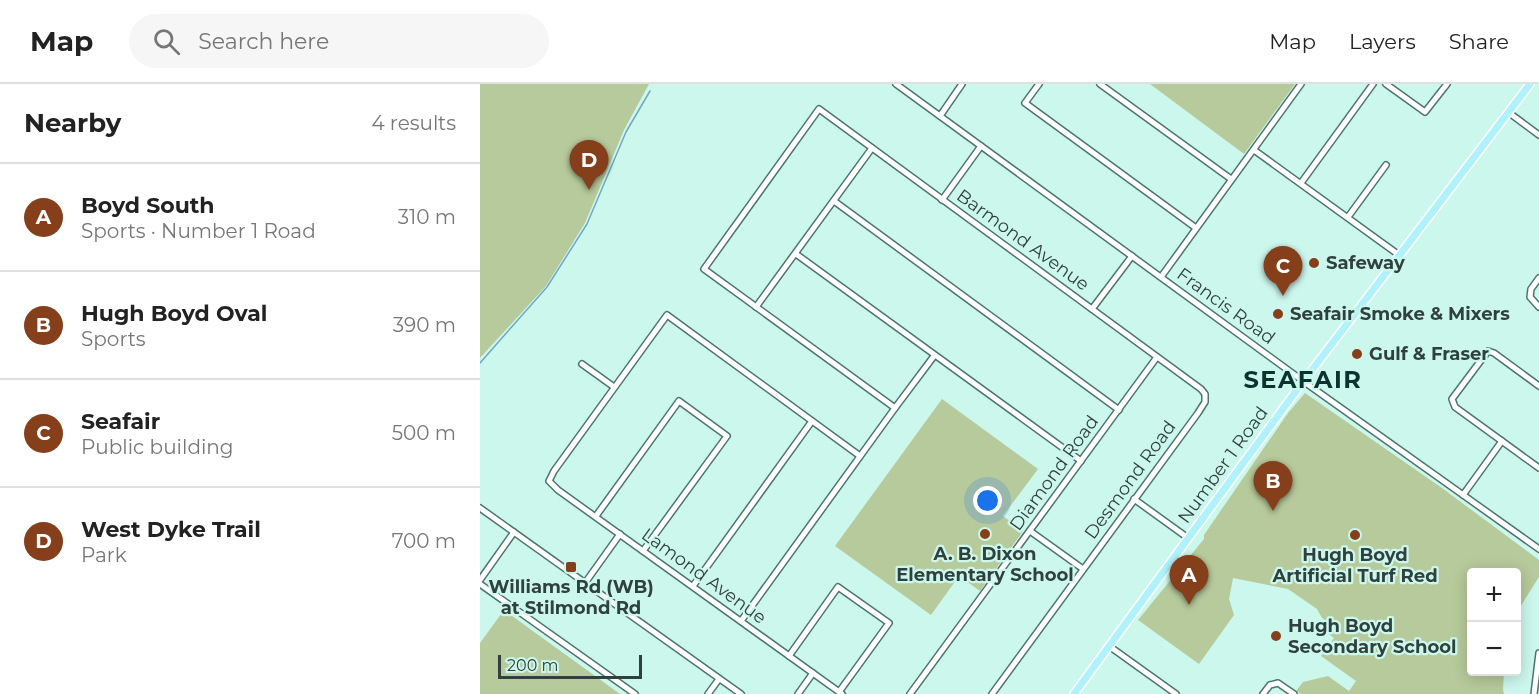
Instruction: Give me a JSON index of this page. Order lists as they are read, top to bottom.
{
  "streets": {
    "main road": ["Number 1 Road"],
    "street": [
      "Barmond Avenue",
      "Francis Road",
      "Diamond Road",
      "Desmond Road",
      "Lamond Avenue"
    ]
  },
  "crossings": [
    ["Barmond Avenue", "Diamond Road"],
    ["Barmond Avenue", "Desmond Road"],
    ["Francis Road", "Number 1 Road"]
  ],
  "districts": ["SEAFAIR"],
  "places": {
    "other": [
      "Safeway",
      "Seafair Smoke & Mixers",
      "Gulf & Fraser",
      "A. B. Dixon Elementary School",
      "Hugh Boyd Artificial Turf Red",
      "Hugh Boyd Secondary School"
    ],
    "transit": ["Williams Rd (WB) at Stilmond Rd"]
  },
  "scale_bar": "200 m",
  "page": {
    "header": "Map",
    "search": "Search here",
    "nav": ["Map", "Layers", "Share"],
    "heading": ["Nearby", "4 results"],
    "pins": [
      "D",
      "C",
      "B",
      "A"
    ],
    "list": [
      {
        "mark": "A",
        "name": "Boyd South",
        "note": "Sports · Number 1 Road",
        "value": "310 m"
      },
      {
        "mark": "B",
        "name": "Hugh Boyd Oval",
        "note": "Sports",
        "value": "390 m"
      },
      {
        "mark": "C",
        "name": "Seafair",
        "note": "Public building",
        "value": "500 m"
      },
      {
        "mark": "D",
        "name": "West Dyke Trail",
        "note": "Park",
        "value": "700 m"
      }
    ],
    "map_buttons": ["+", "−"],
    "scale": "200 m"
  }
}
